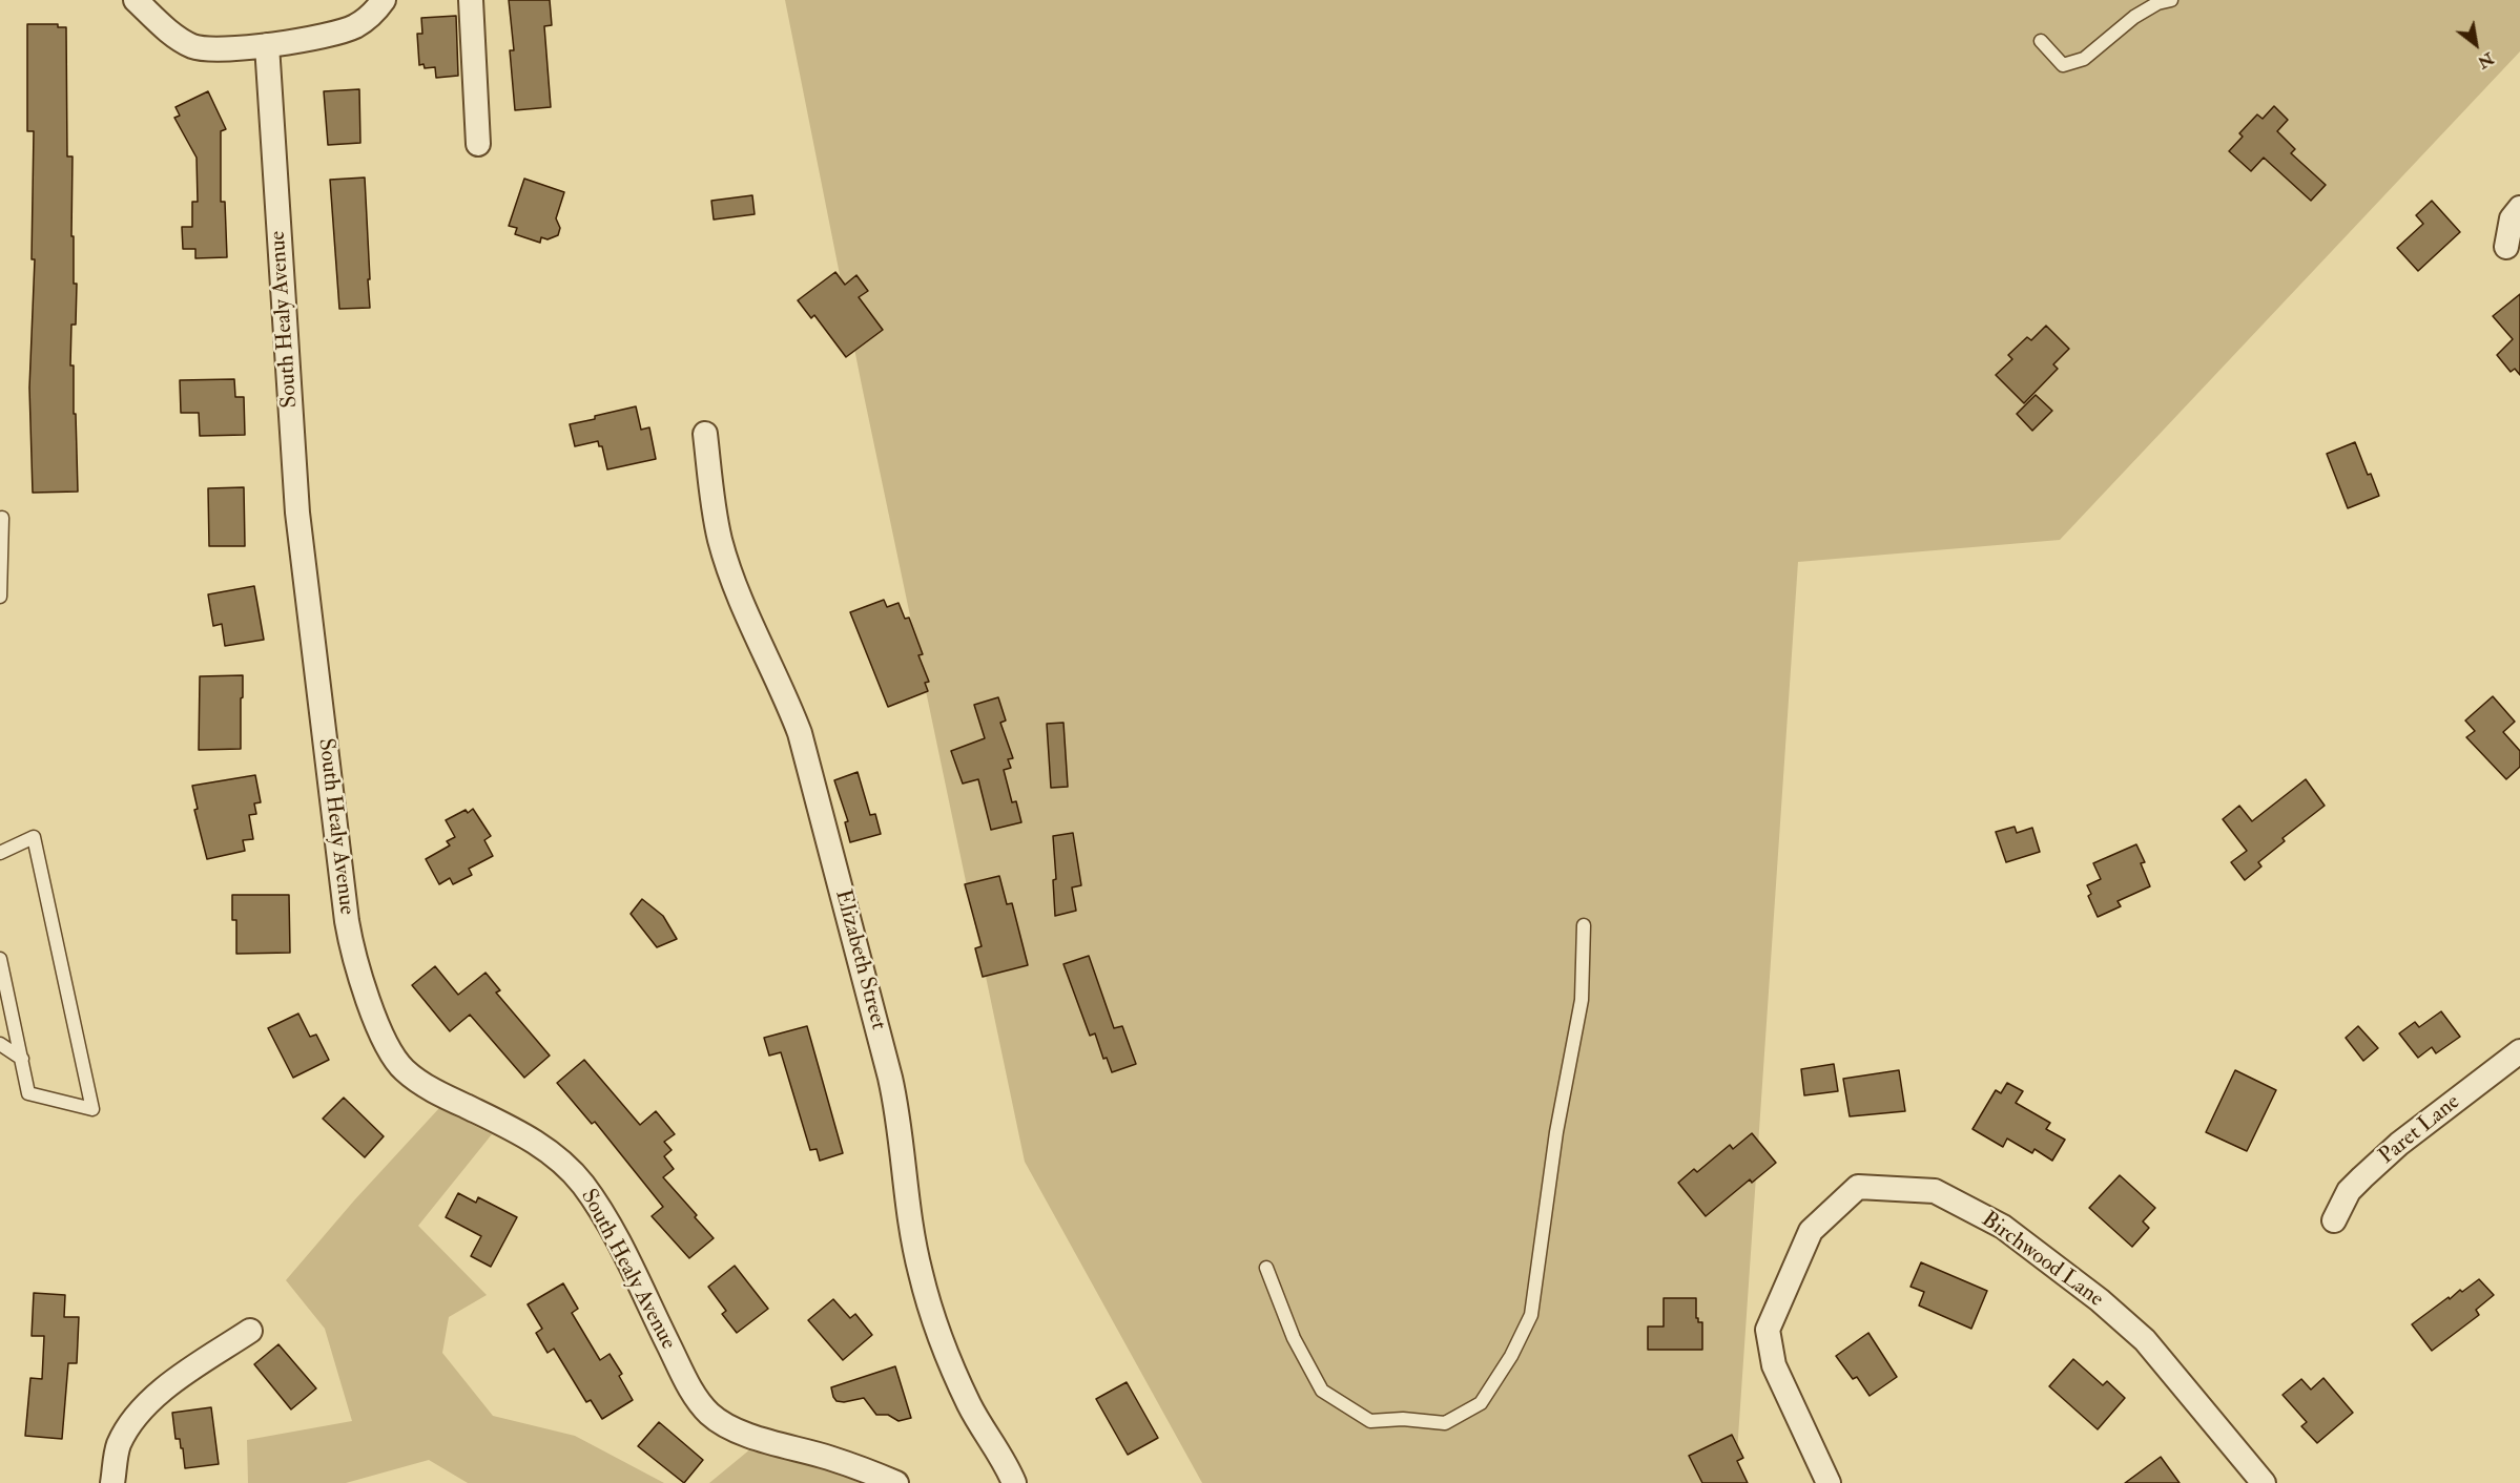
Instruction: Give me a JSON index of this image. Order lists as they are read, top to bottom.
{
  "streets": {
    "street": [
      "South Healy Avenue",
      "Elizabeth Street",
      "Paret Lane",
      "Birchwood Lane"
    ]
  },
  "north": "bottom right"
}
